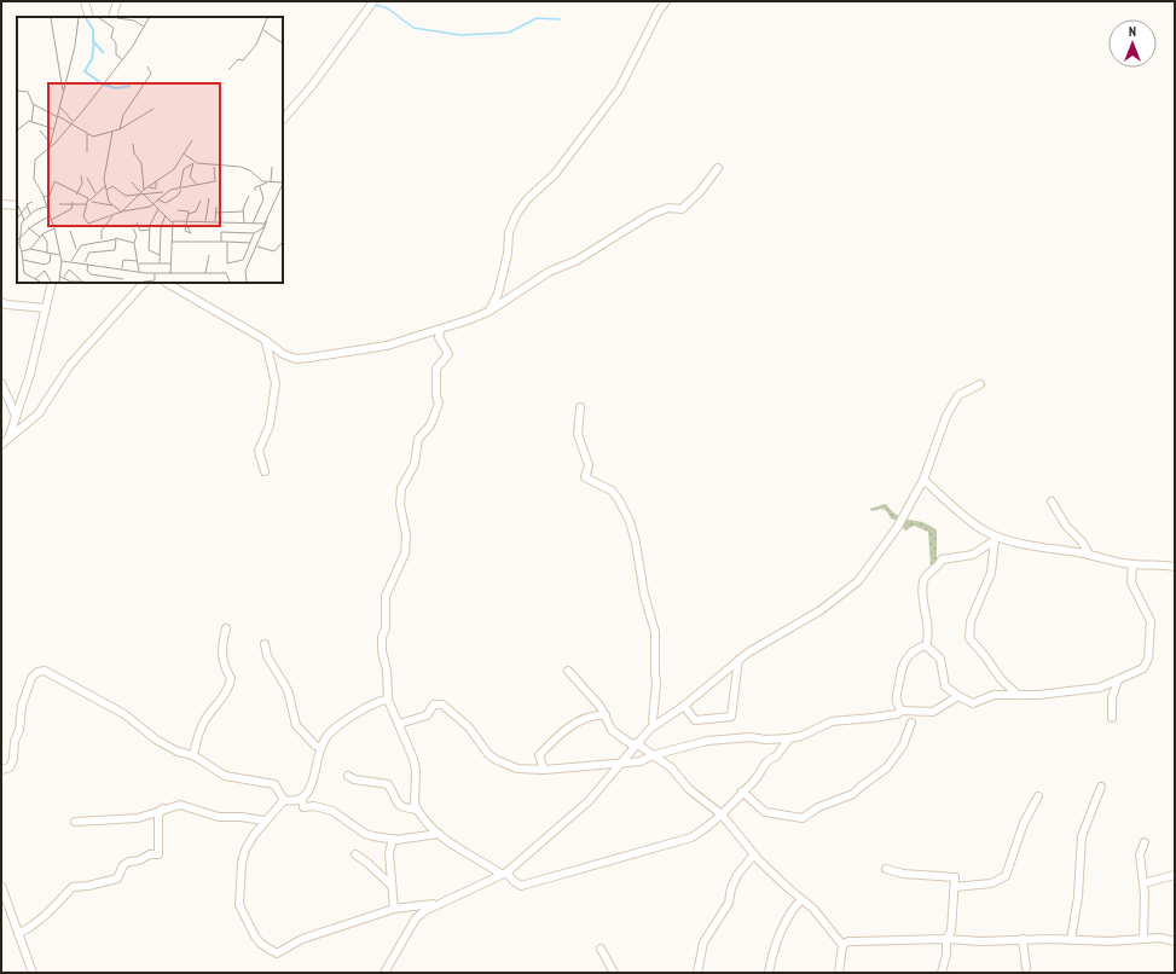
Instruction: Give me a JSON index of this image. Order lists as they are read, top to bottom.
{
  "north": "top"
}
